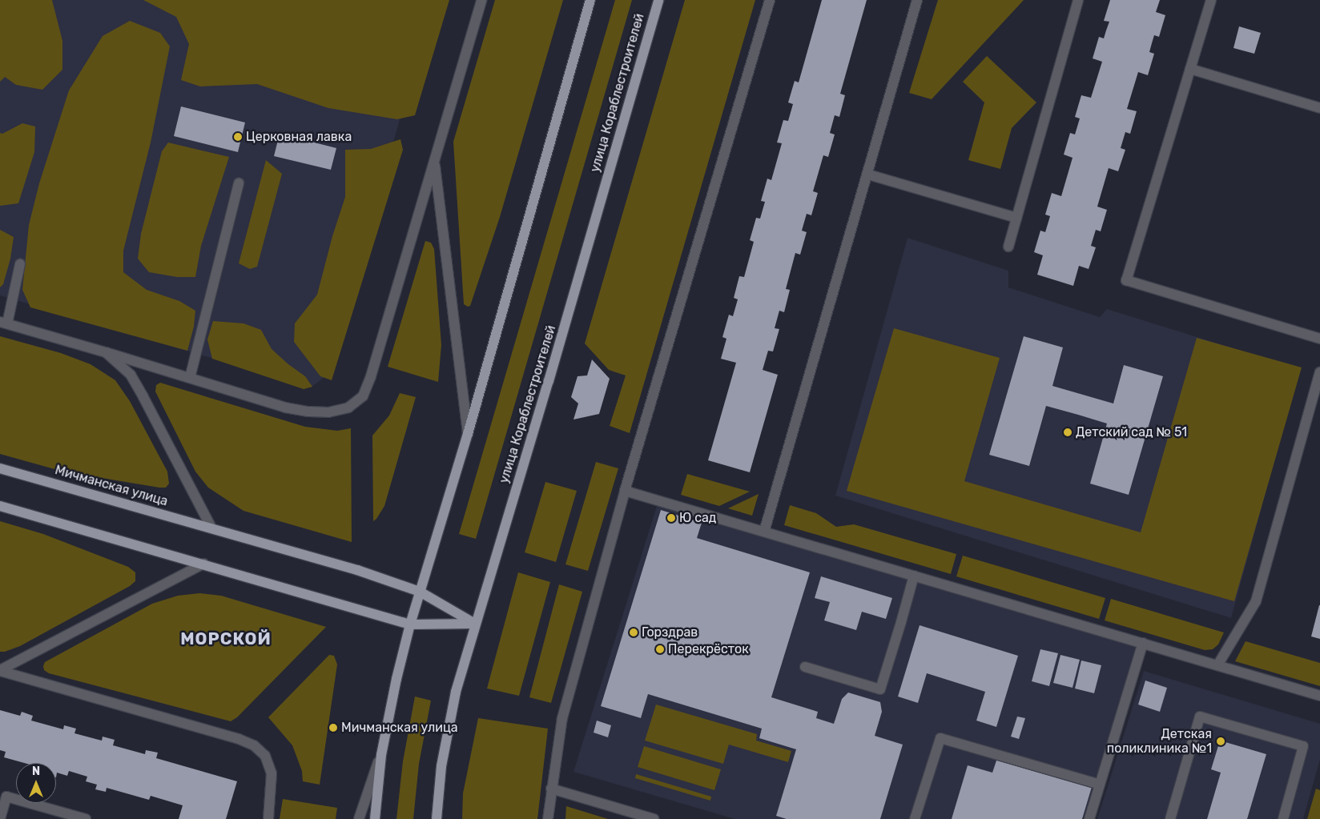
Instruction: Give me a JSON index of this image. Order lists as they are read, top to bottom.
{
  "streets": {
    "main road": ["улица Кораблестроителей", "Мичманская улица"]
  },
  "crossings": [
    ["улица Кораблестроителей", "Мичманская улица"]
  ],
  "districts": ["МОРСКОЙ"],
  "places": [
    "Церковная лавка",
    "Детский сад № 51",
    "Ю сад",
    "Горздрав",
    "Перекрёсток",
    "Мичманская улица",
    "Детская поликлиника №1"
  ],
  "north": "top"
}
